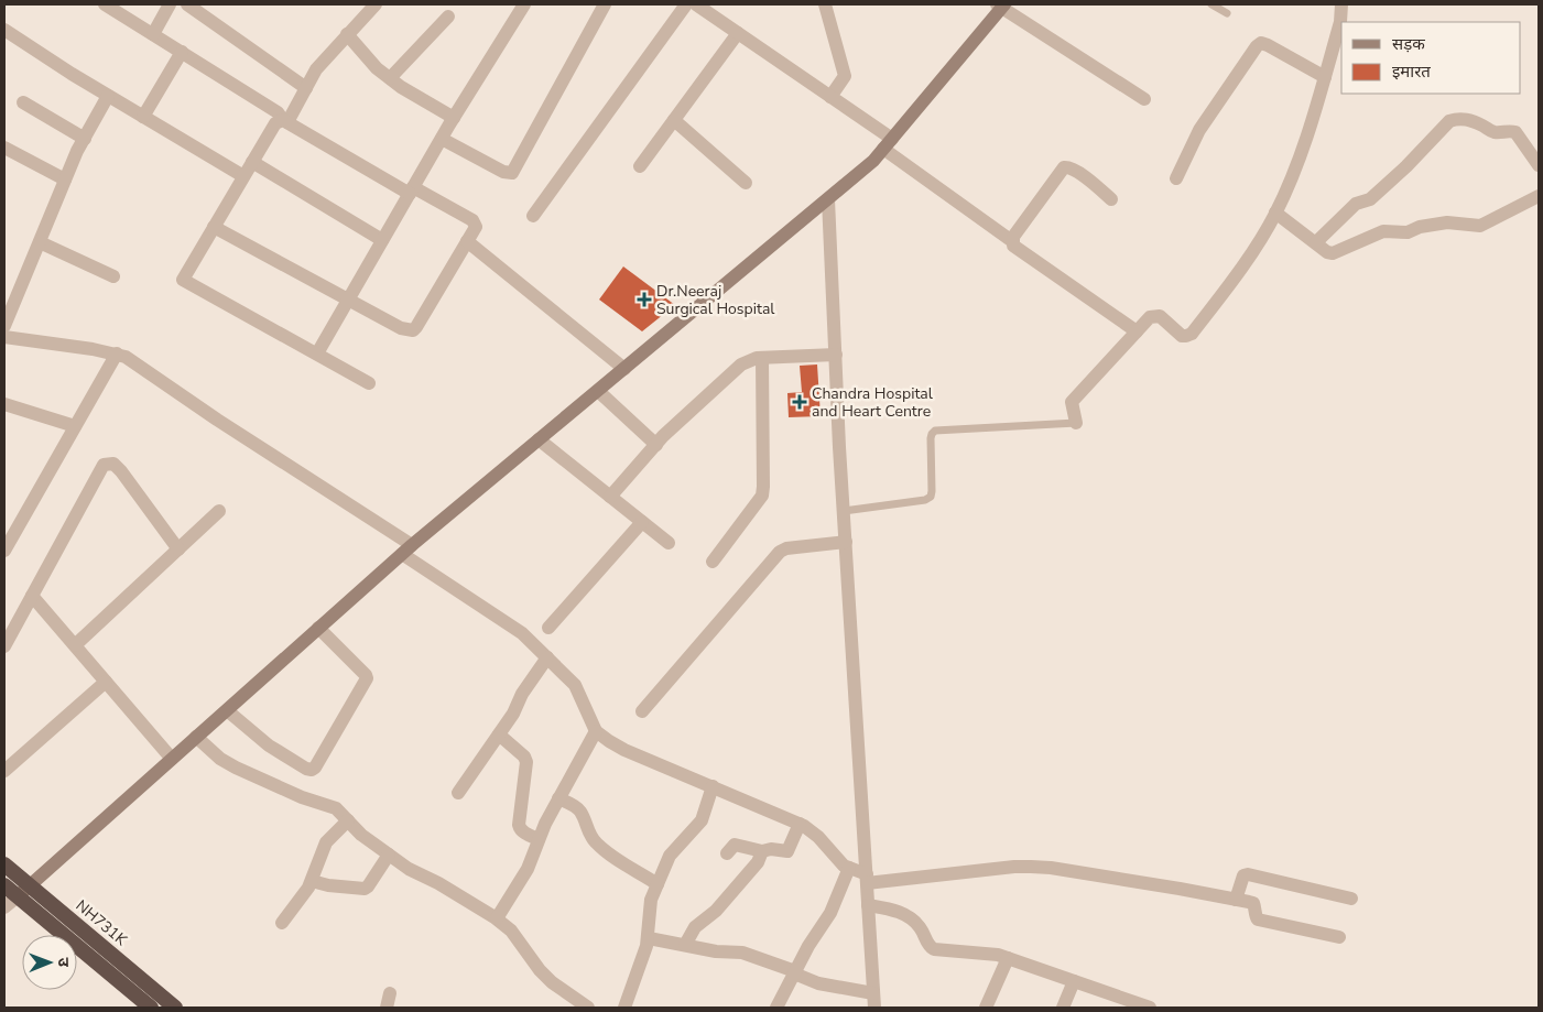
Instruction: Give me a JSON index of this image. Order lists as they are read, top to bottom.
{
  "streets": {
    "highway": ["NH731K"]
  },
  "places": {
    "health": ["Dr.Neeraj Surgical Hospital", "Chandra Hospital and Heart Centre"]
  },
  "legend": ["सड़क", "इमारत"],
  "north": "right"
}
